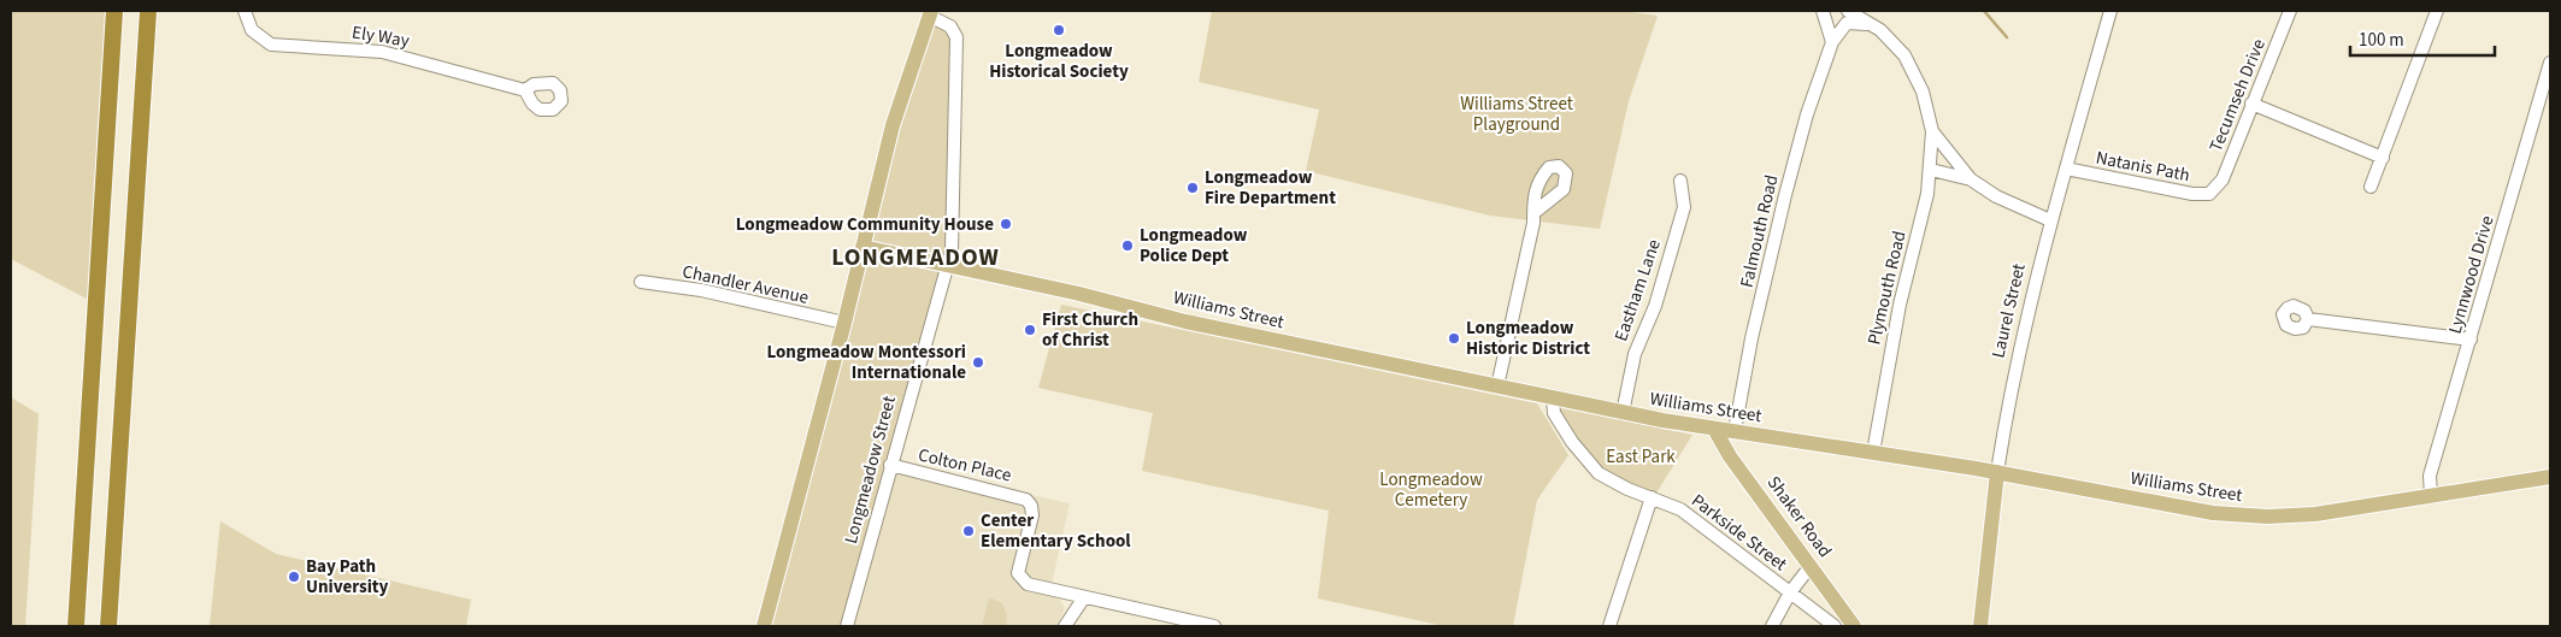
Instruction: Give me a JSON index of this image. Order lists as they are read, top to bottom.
{
  "streets": {
    "main road": [
      "Williams Street",
      "Laurel Street",
      "Longmeadow Street",
      "Shaker Road"
    ],
    "street": [
      "Ely Way",
      "Tecumseh Drive",
      "Natanis Path",
      "Falmouth Road",
      "Lynnwood Drive",
      "Chandler Avenue",
      "Plymouth Road",
      "Eastham Lane",
      "Colton Place",
      "Parkside Street"
    ]
  },
  "crossings": [
    ["Tecumseh Drive", "Natanis Path"],
    ["Natanis Path", "Laurel Street"],
    ["Falmouth Road", "Plymouth Road"],
    ["Falmouth Road", "Williams Street"],
    ["Lynnwood Drive", "Williams Street"],
    ["Chandler Avenue", "Longmeadow Street"],
    ["Plymouth Road", "Williams Street"],
    ["Eastham Lane", "Williams Street"],
    ["Williams Street", "Laurel Street"],
    ["Williams Street", "Longmeadow Street"],
    ["Williams Street", "Shaker Road"],
    ["Williams Street", "Parkside Street"],
    ["Colton Place", "Longmeadow Street"]
  ],
  "districts": ["LONGMEADOW"],
  "parks": ["Williams Street Playground", "East Park", "Longmeadow Cemetery"],
  "places": [
    "Longmeadow Historical Society",
    "Longmeadow Fire Department",
    "Longmeadow Community House",
    "Longmeadow Police Dept",
    "First Church of Christ",
    "Longmeadow Historic District",
    "Longmeadow Montessori Internationale",
    "Center Elementary School",
    "Bay Path University"
  ],
  "scale_bar": "100 m"
}
